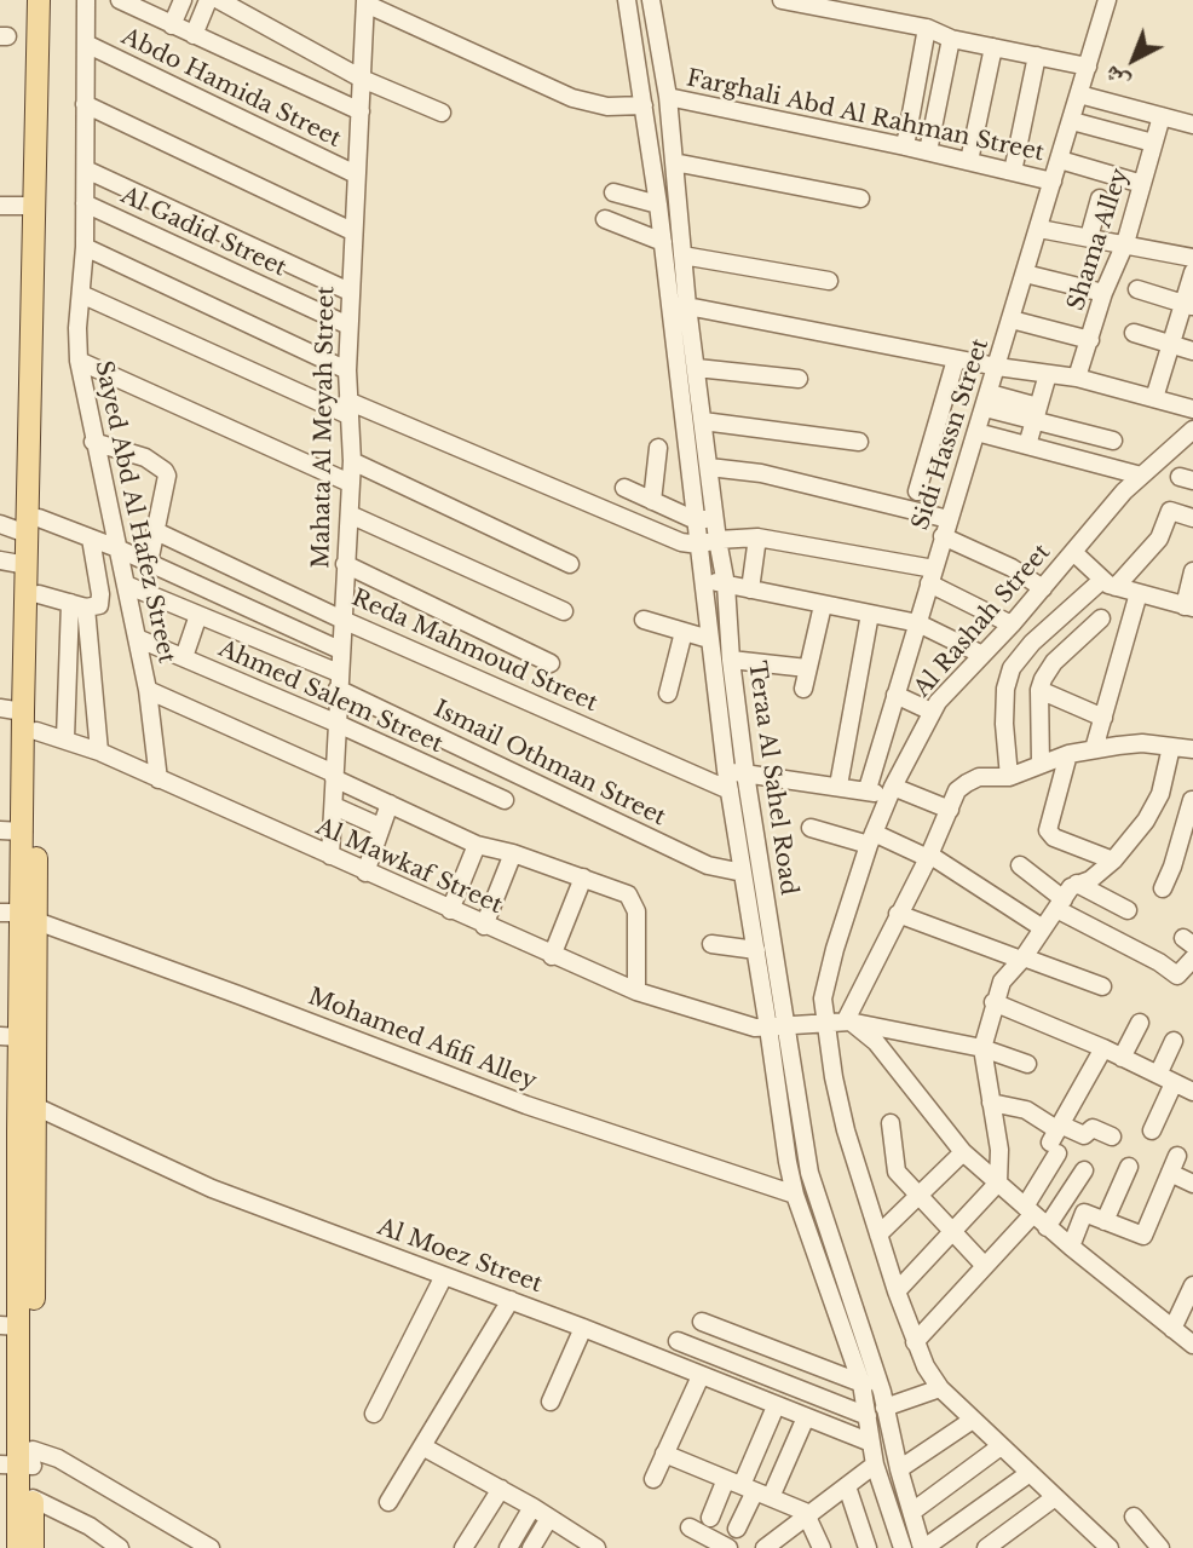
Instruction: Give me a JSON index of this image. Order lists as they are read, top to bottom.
{
  "streets": {
    "street": [
      "Abdo Hamida Street",
      "Farghali Abd Al Rahman Street",
      "Al Gadid Street",
      "Shama Alley",
      "Mahata Al Meyah Street",
      "Sidi Hassn Street",
      "Sayed Abd Al Hafez Street",
      "Al Rashah Street",
      "Reda Mahmoud Street",
      "Ahmed Salem Street",
      "Ismail Othman Street",
      "Teraa Al Sahel Road",
      "Al Mawkaf Street",
      "Mohamed Afifi Alley",
      "Al Moez Street"
    ]
  },
  "crossings": [
    ["Abdo Hamida Street", "Mahata Al Meyah Street"],
    ["Abdo Hamida Street", "Sayed Abd Al Hafez Street"],
    ["Farghali Abd Al Rahman Street", "Sidi Hassn Street"],
    ["Farghali Abd Al Rahman Street", "Teraa Al Sahel Road"],
    ["Al Gadid Street", "Mahata Al Meyah Street"],
    ["Al Gadid Street", "Sayed Abd Al Hafez Street"],
    ["Mahata Al Meyah Street", "Reda Mahmoud Street"],
    ["Mahata Al Meyah Street", "Ahmed Salem Street"],
    ["Mahata Al Meyah Street", "Ismail Othman Street"],
    ["Mahata Al Meyah Street", "Al Mawkaf Street"],
    ["Sayed Abd Al Hafez Street", "Ahmed Salem Street"],
    ["Sayed Abd Al Hafez Street", "Ismail Othman Street"],
    ["Sayed Abd Al Hafez Street", "Al Mawkaf Street"],
    ["Al Rashah Street", "Al Mawkaf Street"],
    ["Reda Mahmoud Street", "Teraa Al Sahel Road"],
    ["Ismail Othman Street", "Teraa Al Sahel Road"],
    ["Teraa Al Sahel Road", "Al Mawkaf Street"],
    ["Teraa Al Sahel Road", "Mohamed Afifi Alley"],
    ["Teraa Al Sahel Road", "Al Moez Street"]
  ],
  "north": "bottom left"
}
